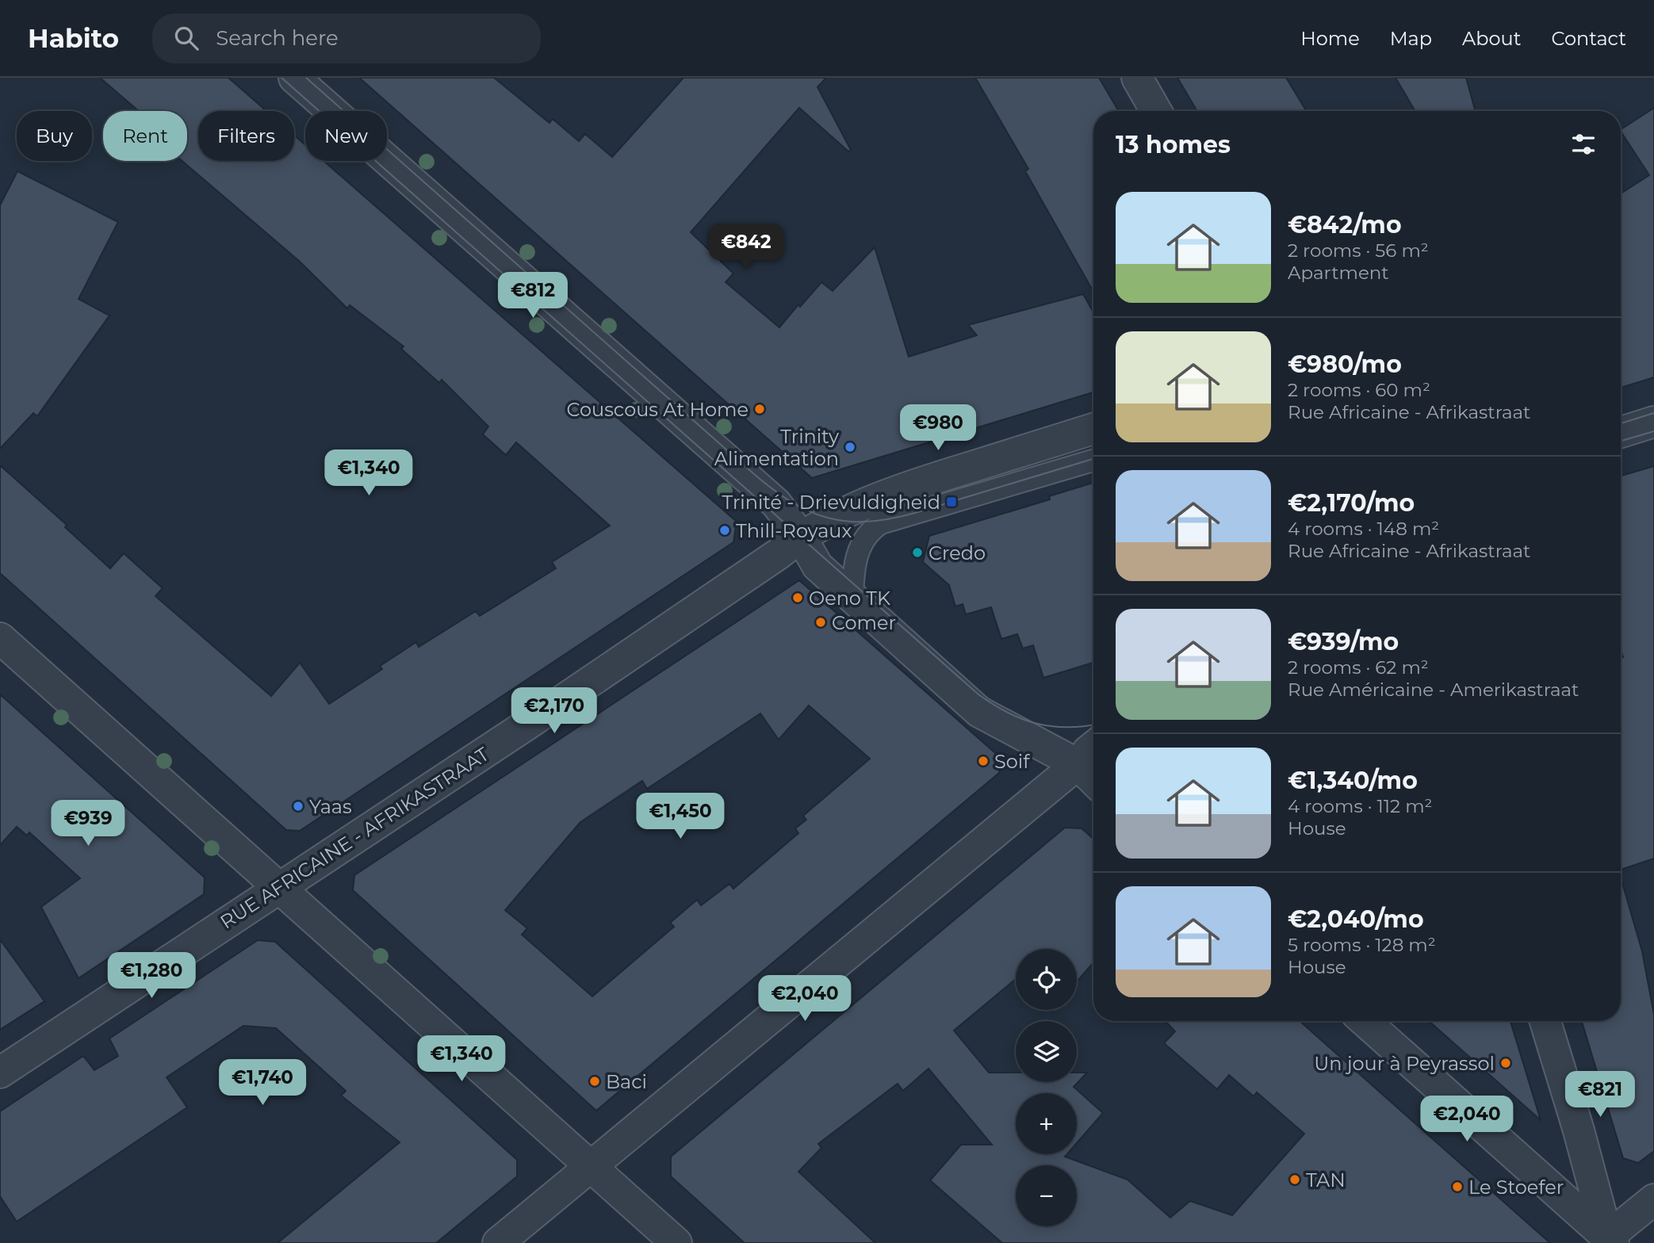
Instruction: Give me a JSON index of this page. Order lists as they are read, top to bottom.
{
  "streets": {
    "street": ["RUE AFRICAINE - AFRIKASTRAAT"]
  },
  "places": {
    "other": [
      "Couscous At Home",
      "Trinity Alimentation",
      "Thill-Royaux",
      "Credo",
      "Oeno TK",
      "Comer",
      "Soif",
      "Yaas",
      "Un jour à Peyrassol",
      "Baci",
      "TAN",
      "Le Stoefer"
    ],
    "transit": ["Trinité - Drievuldigheid"]
  },
  "page": {
    "header": "Habito",
    "search": "Search here",
    "nav": [
      "Home",
      "Map",
      "About",
      "Contact"
    ],
    "chip": [
      "Buy",
      "Rent",
      "Filters",
      "New"
    ],
    "heading": "13 homes",
    "list": [
      {
        "name": "€842/mo",
        "note": "2 rooms · 56 m² · Apartment"
      },
      {
        "name": "€980/mo",
        "note": "2 rooms · 60 m² · Rue Africaine - Afrikastraat"
      },
      {
        "name": "€2,170/mo",
        "note": "4 rooms · 148 m² · Rue Africaine - Afrikastraat"
      },
      {
        "name": "€939/mo",
        "note": "2 rooms · 62 m² · Rue Américaine - Amerikastraat"
      },
      {
        "name": "€1,340/mo",
        "note": "4 rooms · 112 m² · House"
      },
      {
        "name": "€2,040/mo",
        "note": "5 rooms · 128 m² · House"
      }
    ],
    "price": [
      "€842",
      "€812",
      "€980",
      "€1,340",
      "€2,170",
      "€1,450",
      "€939",
      "€1,280",
      "€2,040",
      "€1,340",
      "€1,740",
      "€821",
      "€2,040"
    ],
    "map_buttons": ["+", "−"]
  }
}
